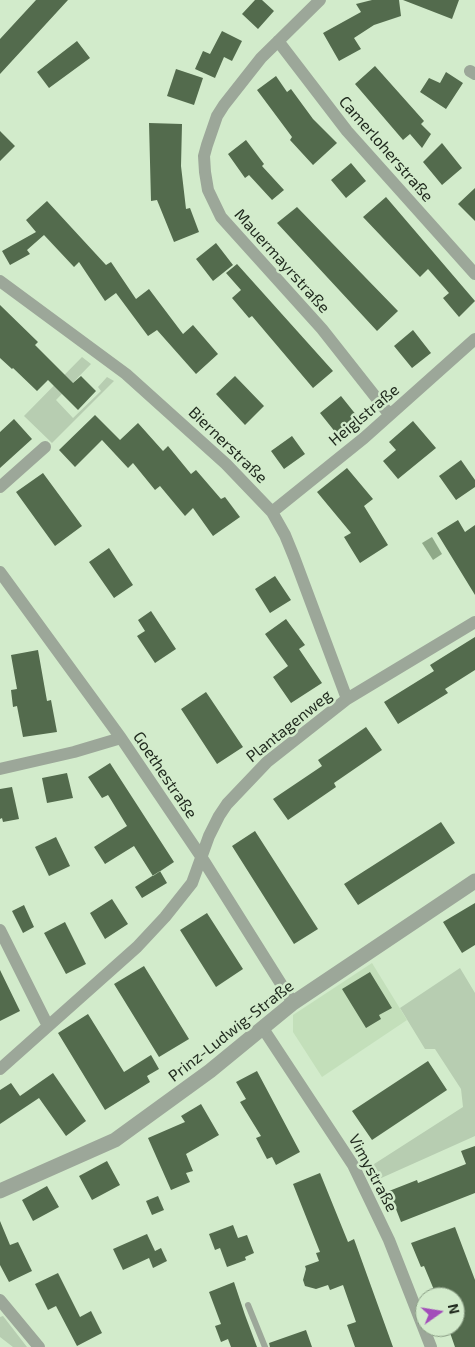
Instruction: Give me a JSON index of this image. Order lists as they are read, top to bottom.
{
  "streets": {
    "street": [
      "Camerloherstraße",
      "Mauermayrstraße",
      "Heiglstraße",
      "Biernerstraße",
      "Plantagenweg",
      "Goethestraße",
      "Prinz-Ludwig-Straße",
      "Vimystraße"
    ]
  },
  "crossings": [
    ["Camerloherstraße", "Mauermayrstraße"],
    ["Mauermayrstraße", "Heiglstraße"],
    ["Heiglstraße", "Biernerstraße"],
    ["Biernerstraße", "Plantagenweg"],
    ["Plantagenweg", "Goethestraße"],
    ["Goethestraße", "Prinz-Ludwig-Straße"],
    ["Prinz-Ludwig-Straße", "Vimystraße"]
  ],
  "north": "right"
}
